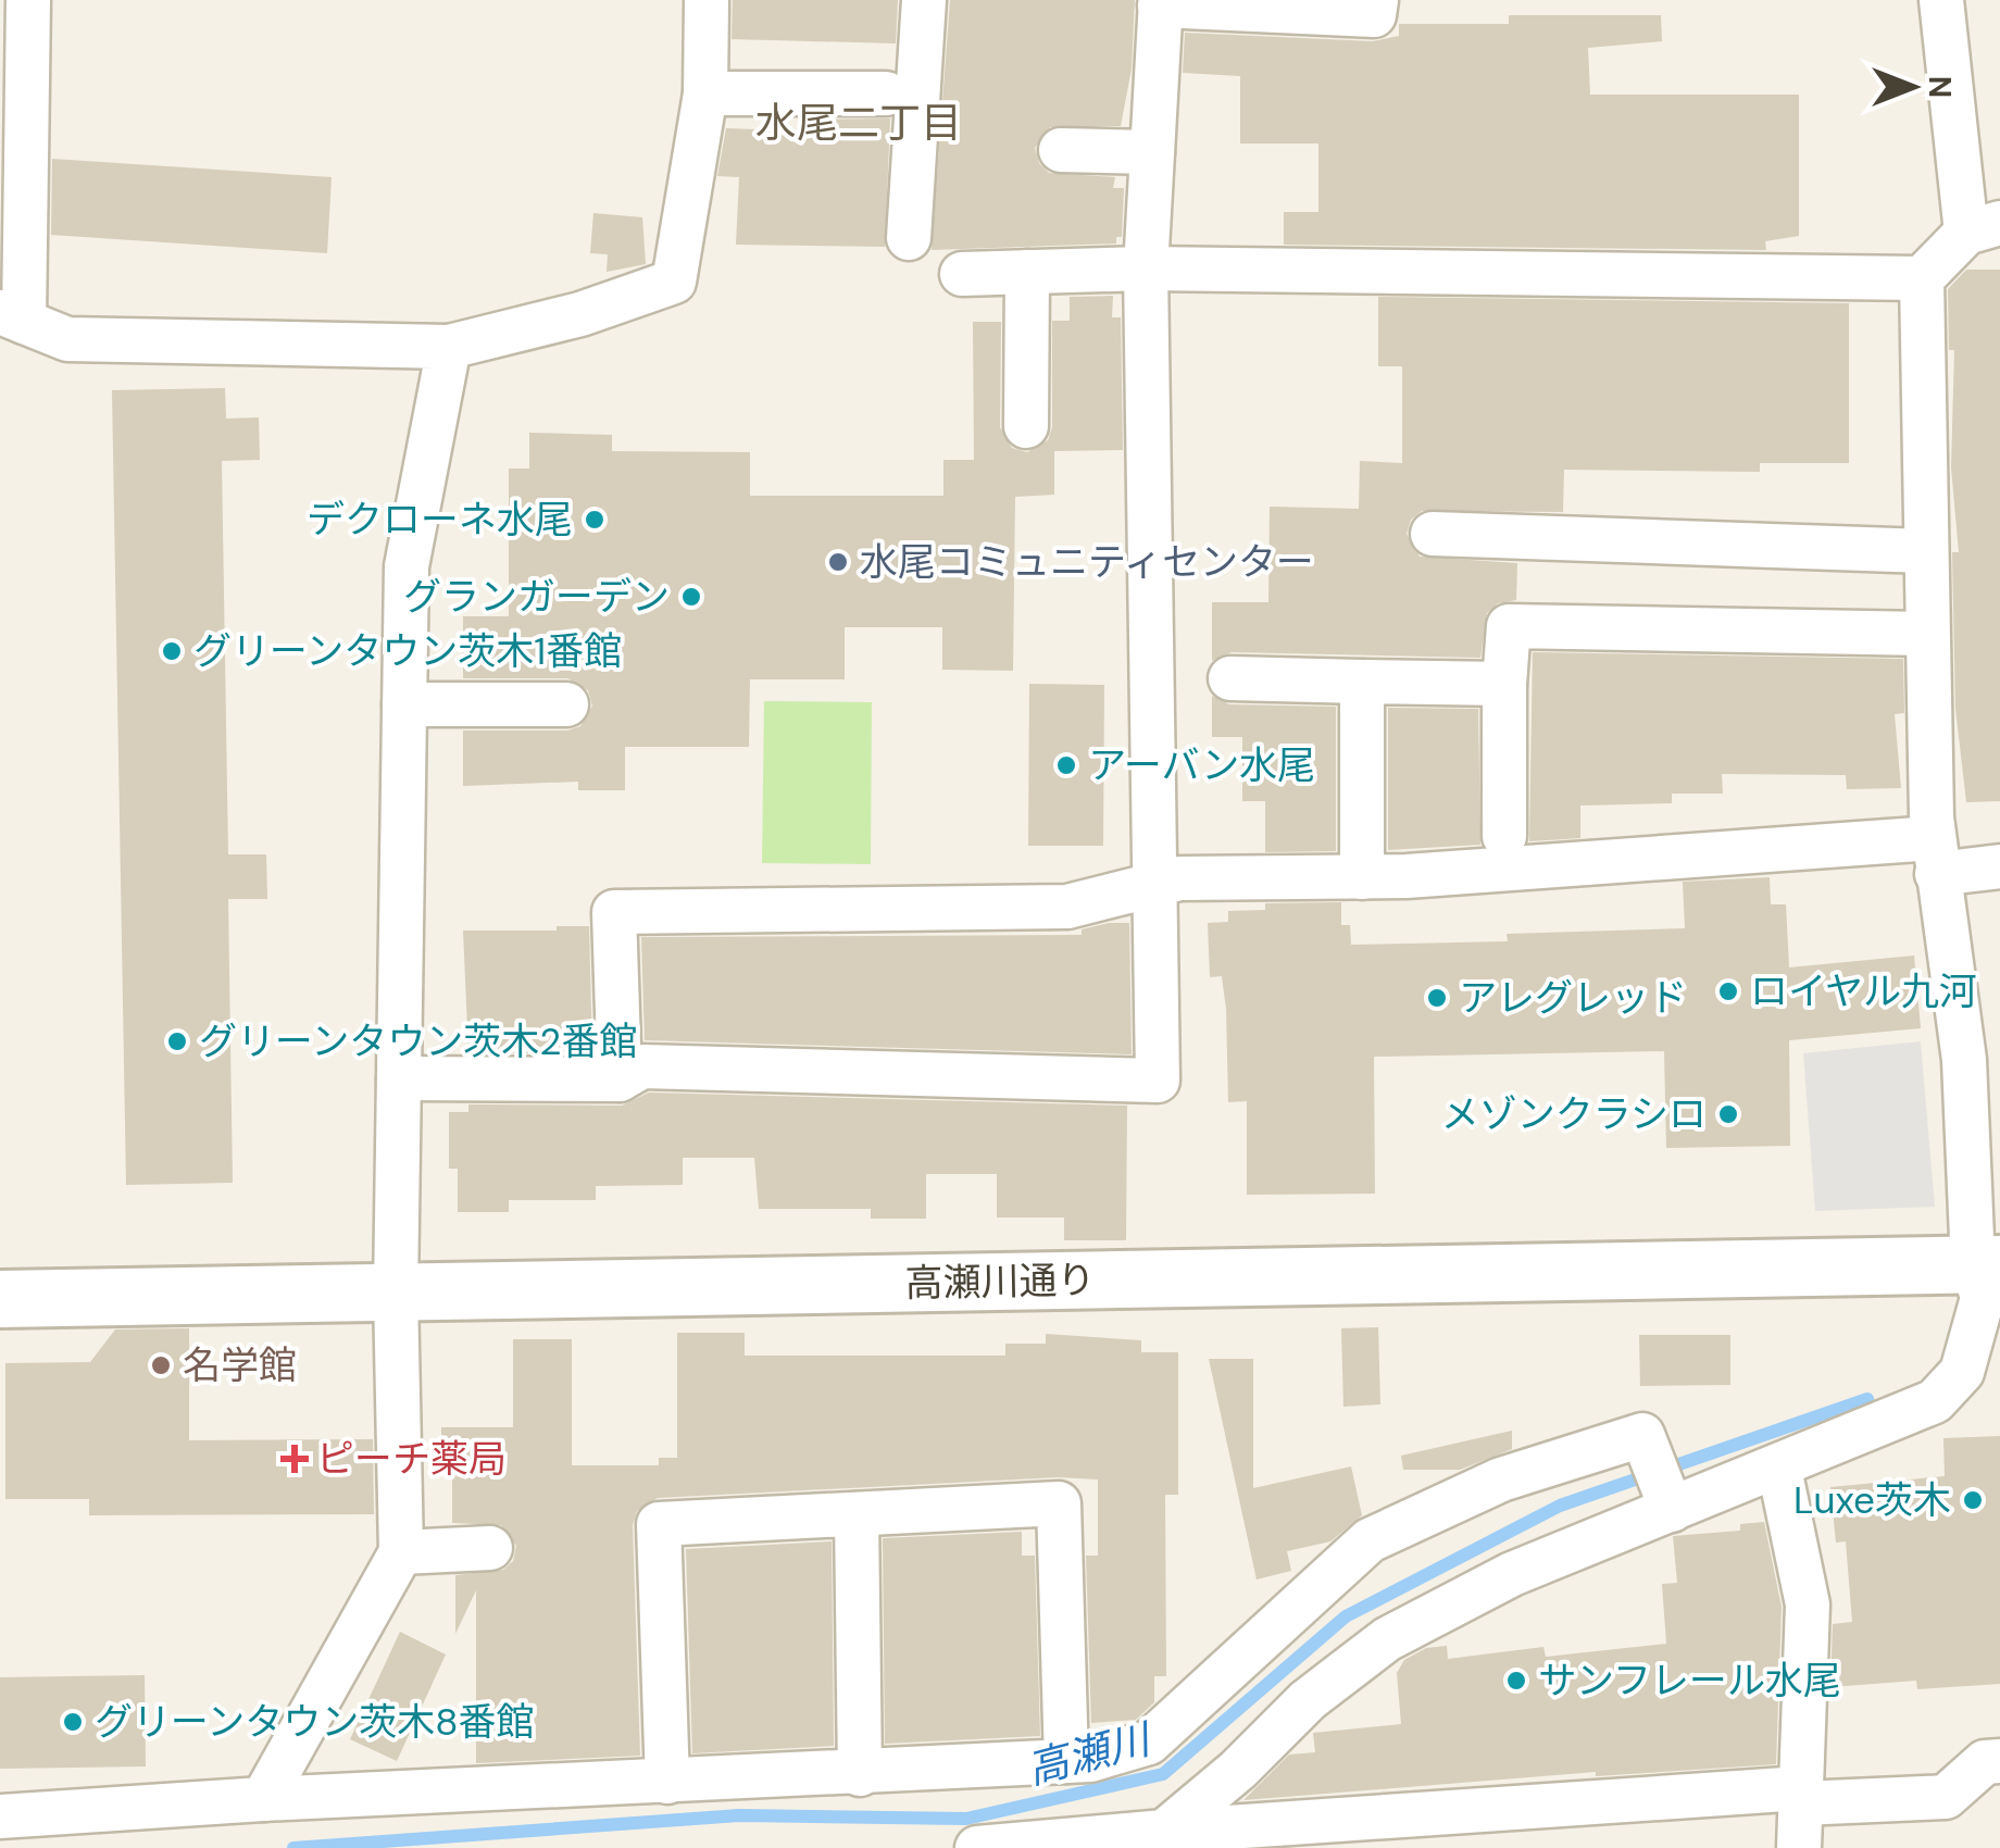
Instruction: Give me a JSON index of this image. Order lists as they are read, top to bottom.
{
  "streets": {
    "street": ["高瀬川通り"]
  },
  "districts": ["水尾二丁目"],
  "water": ["高瀬川"],
  "places": {
    "other": [
      "デクローネ水尾",
      "水尾コミュニティセンター",
      "グランガーデン",
      "グリーンタウン茨木1番館",
      "アーバン水尾",
      "ロイヤル九河",
      "アレグレッド",
      "グリーンタウン茨木2番館",
      "メゾンクラシロ",
      "名学館",
      "Luxe茨木",
      "サンフレール水尾",
      "グリーンタウン茨木8番館"
    ],
    "health": ["ピーチ薬局"]
  },
  "north": "right"
}
